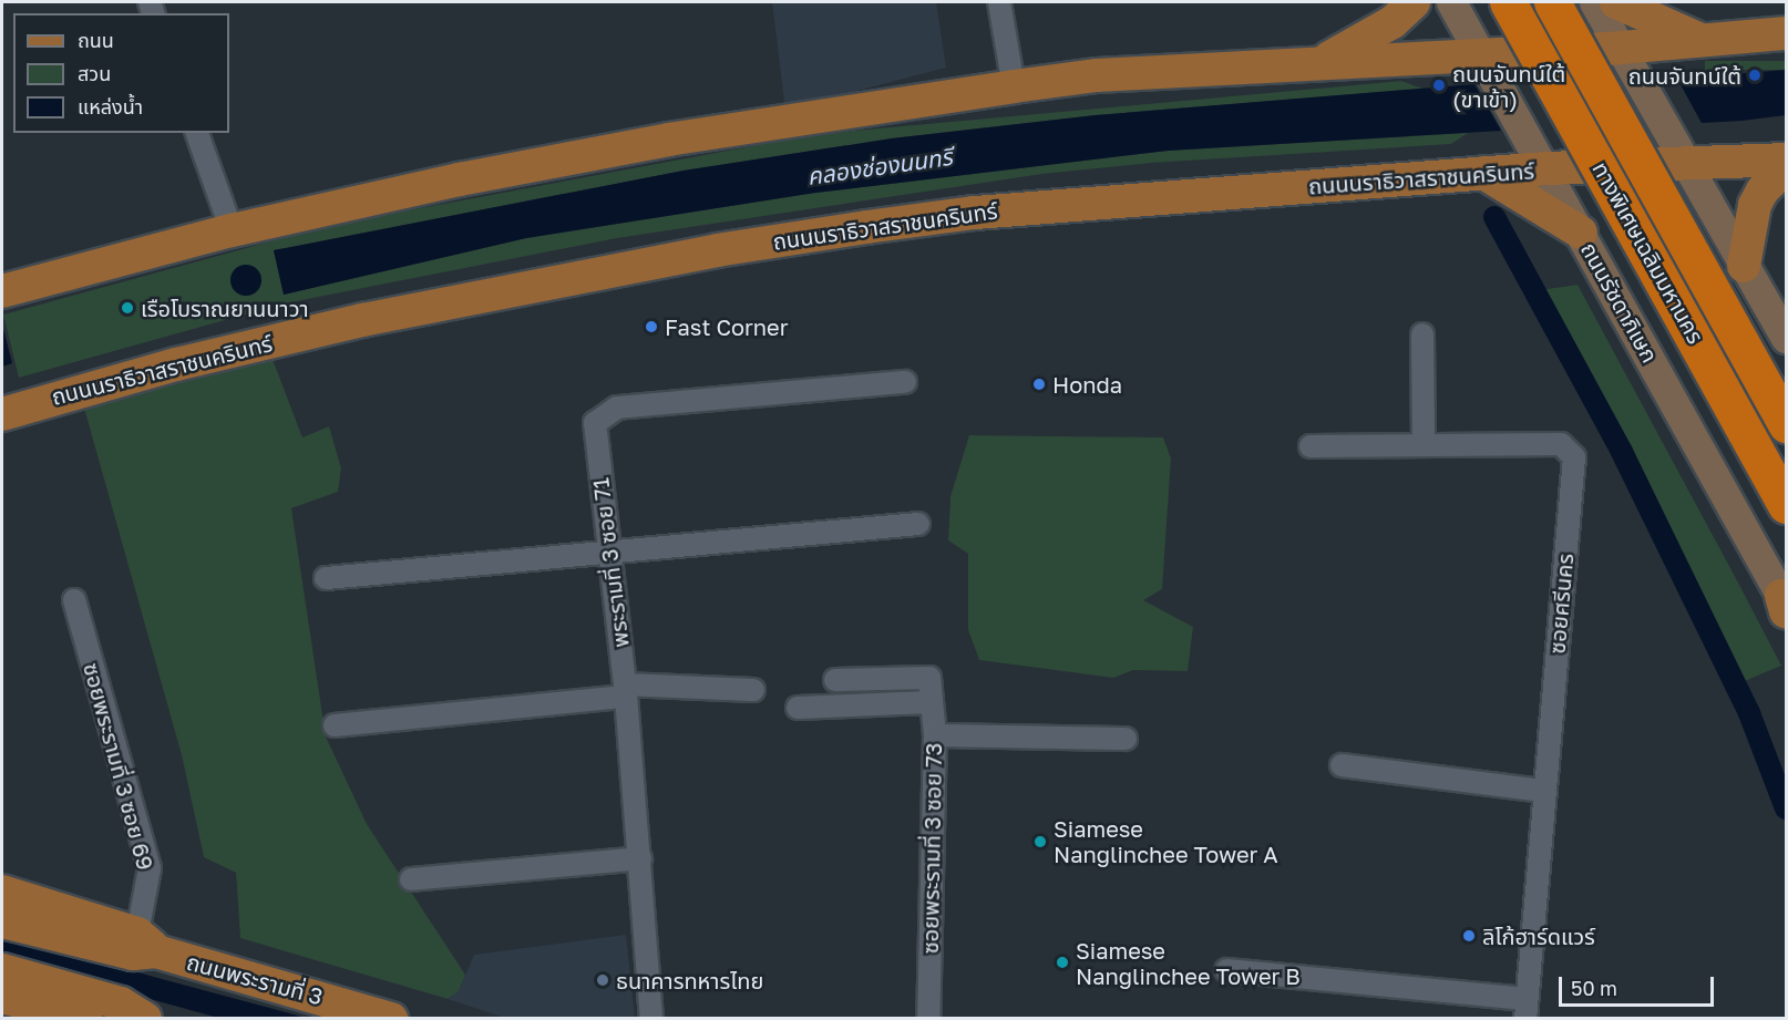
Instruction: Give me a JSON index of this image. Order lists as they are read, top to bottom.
{
  "streets": {
    "highway": ["ทางพิเศษเฉลิมมหานคร"],
    "main road": ["ถนนนราธิวาสราชนครินทร์", "ถนนรัชดาภิเษก", "ถนนพระรามที่ 3"],
    "street": [
      "พระรามที่ 3 ซอย 71",
      "ซอยศรีนคร",
      "ซอยพระรามที่ 3 ซอย 69",
      "ซอยพระรามที่ 3 ซอย 73"
    ]
  },
  "crossings": [
    ["ถนนนราธิวาสราชนครินทร์", "ถนนรัชดาภิเษก"],
    ["ซอยพระรามที่ 3 ซอย 69", "ถนนพระรามที่ 3"]
  ],
  "water": ["คลองช่องนนทรี"],
  "places": [
    "ถนนจันทน์ใต้",
    "ถนนจันทน์ใต้ (ขาเข้า)",
    "เรือโบราณยานนาวา",
    "Fast Corner",
    "Honda",
    "Siamese Nanglinchee Tower A",
    "ลิโก้ฮาร์ดแวร์",
    "Siamese Nanglinchee Tower B",
    "ธนาคารทหารไทย"
  ],
  "legend": ["ถนน", "สวน", "แหล่งน้ำ"],
  "scale_bar": "50 m"
}
